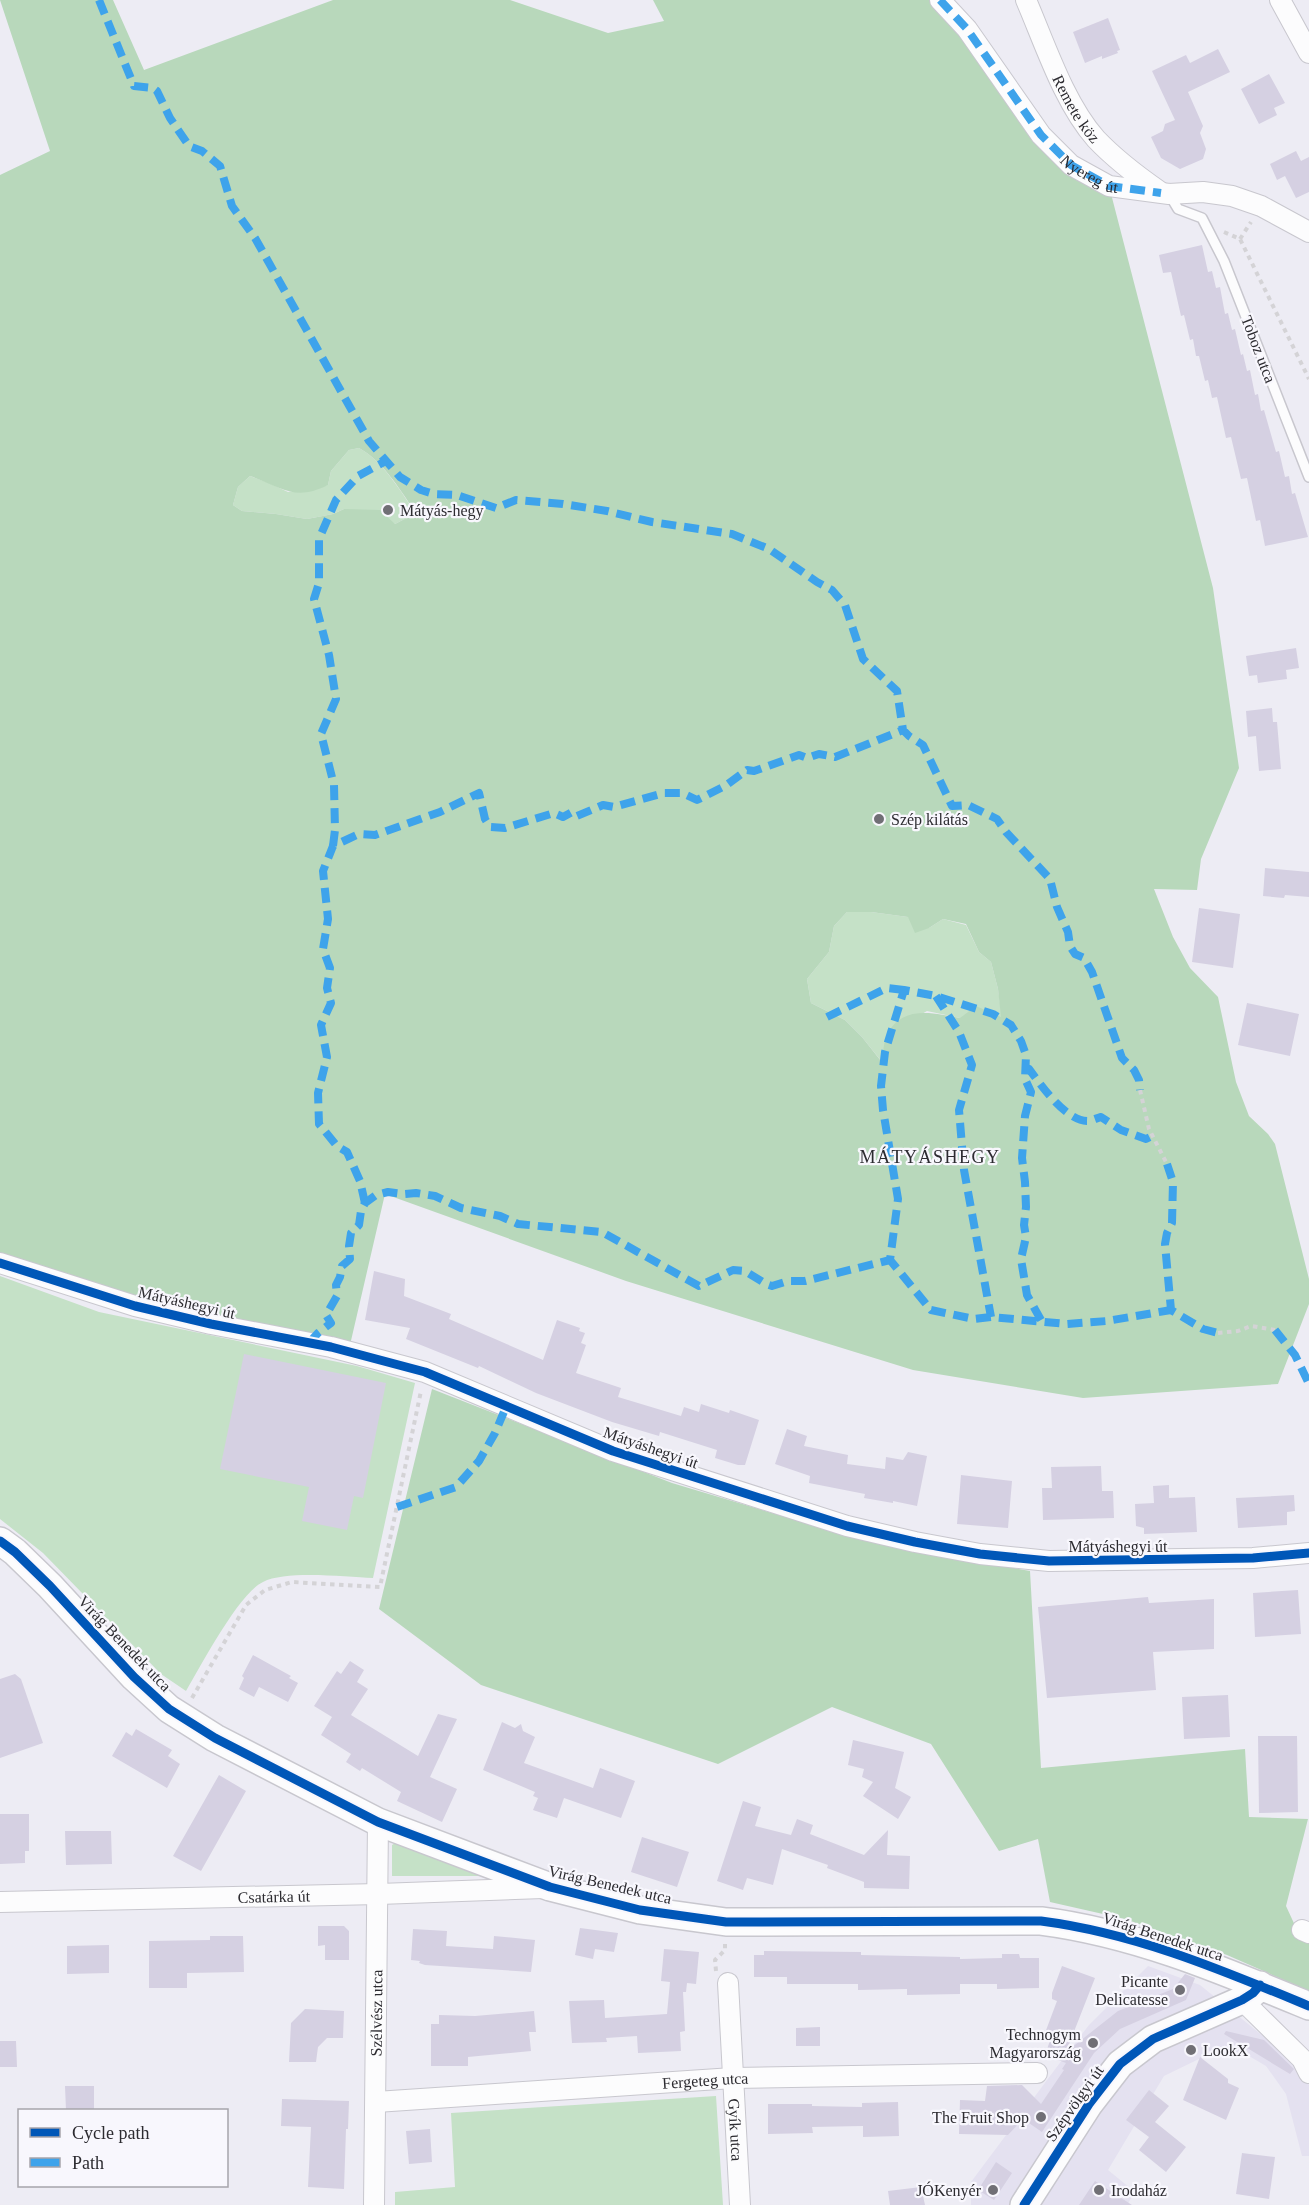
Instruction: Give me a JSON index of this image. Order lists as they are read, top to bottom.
{
  "streets": {
    "street": [
      "Remete köz",
      "Nyereg út",
      "Mátyáshegyi út",
      "Virág Benedek utca",
      "Csatárka út",
      "Szélvész utca",
      "Fergeteg utca",
      "Szépvölgyi út",
      "Gyík utca"
    ],
    "lane": ["Toboz utca"]
  },
  "crossings": [
    ["Remete köz", "Nyereg út"],
    ["Virág Benedek utca", "Csatárka út"],
    ["Virág Benedek utca", "Szélvész utca"],
    ["Virág Benedek utca", "Szépvölgyi út"],
    ["Csatárka út", "Szélvész utca"],
    ["Szélvész utca", "Fergeteg utca"],
    ["Fergeteg utca", "Gyík utca"]
  ],
  "districts": ["MÁTYÁSHEGY"],
  "places": [
    "Mátyás-hegy",
    "Szép kilátás",
    "Picante Delicatesse",
    "Technogym Magyarország",
    "LookX",
    "The Fruit Shop",
    "JÓKenyér",
    "Irodaház"
  ],
  "legend": ["Cycle path", "Path"]
}
